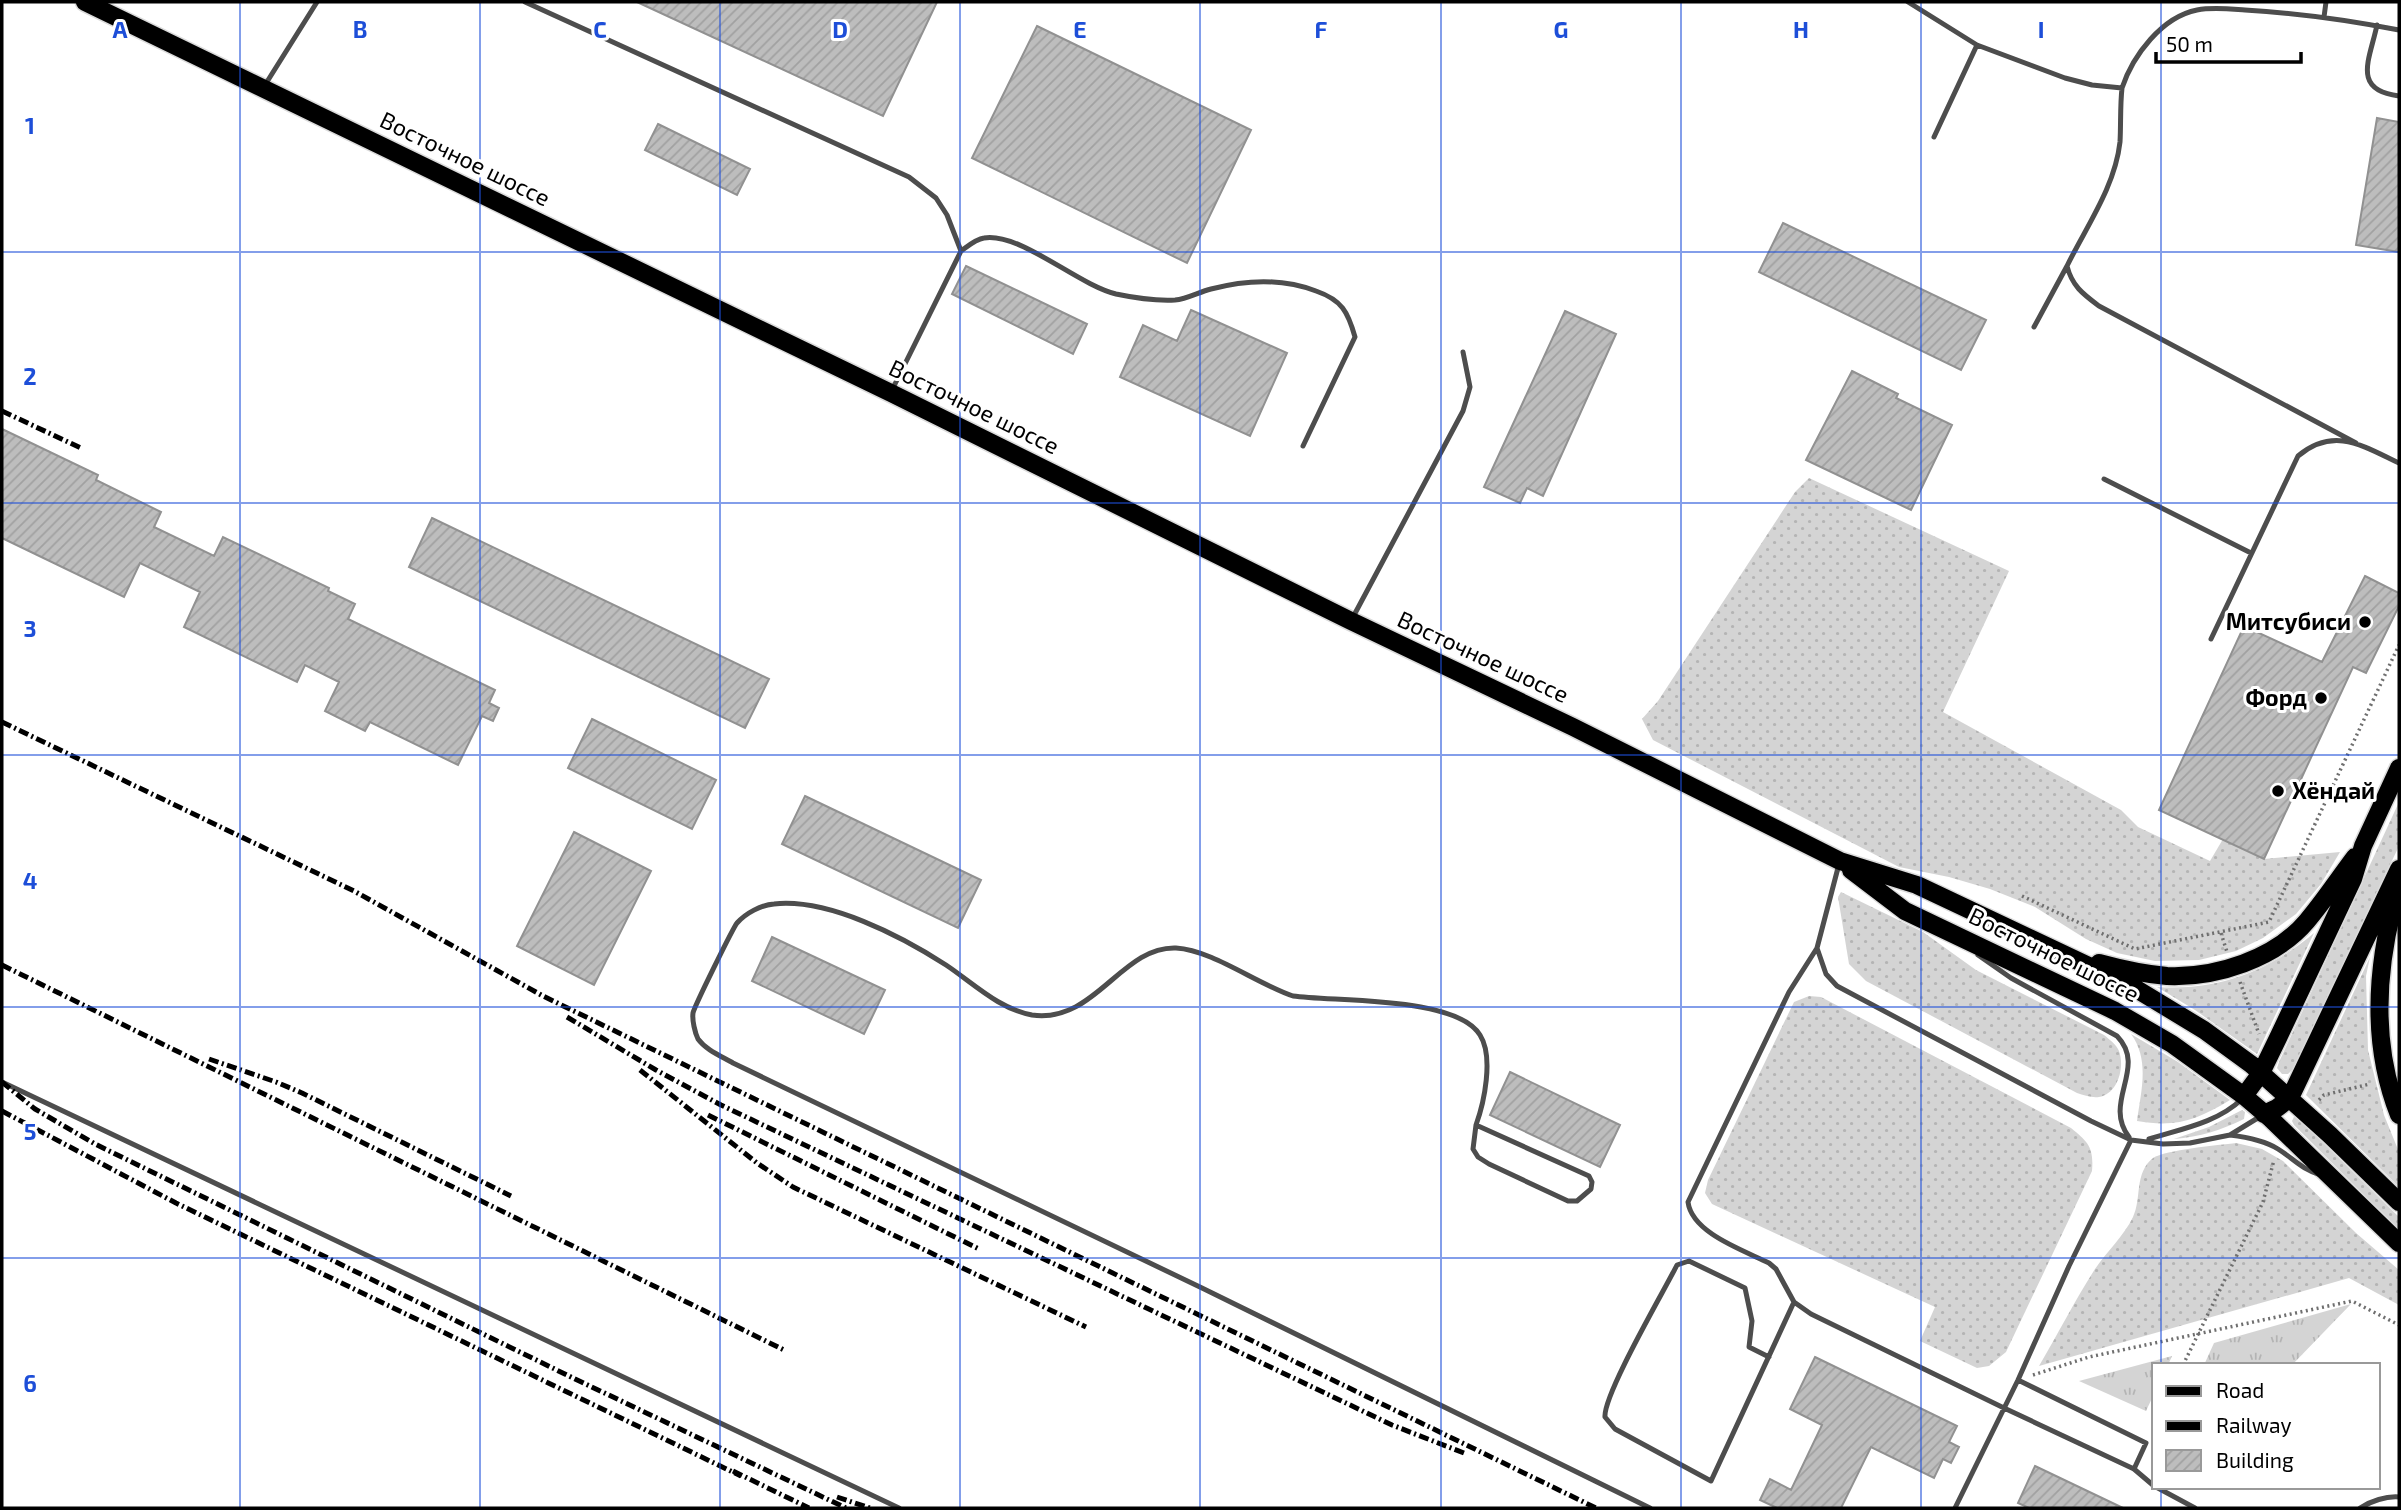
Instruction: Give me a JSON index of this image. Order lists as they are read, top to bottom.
{
  "streets": {
    "main road": ["Восточное шоссе"]
  },
  "places": ["Митсубиси", "Форд", "Хёндай"],
  "legend": ["Road", "Railway", "Building"],
  "scale_bar": "50 m",
  "grid": {
    "columns": [
      "A",
      "B",
      "C",
      "D",
      "E",
      "F",
      "G",
      "H",
      "I"
    ],
    "rows": [
      "1",
      "2",
      "3",
      "4",
      "5",
      "6"
    ]
  }
}
